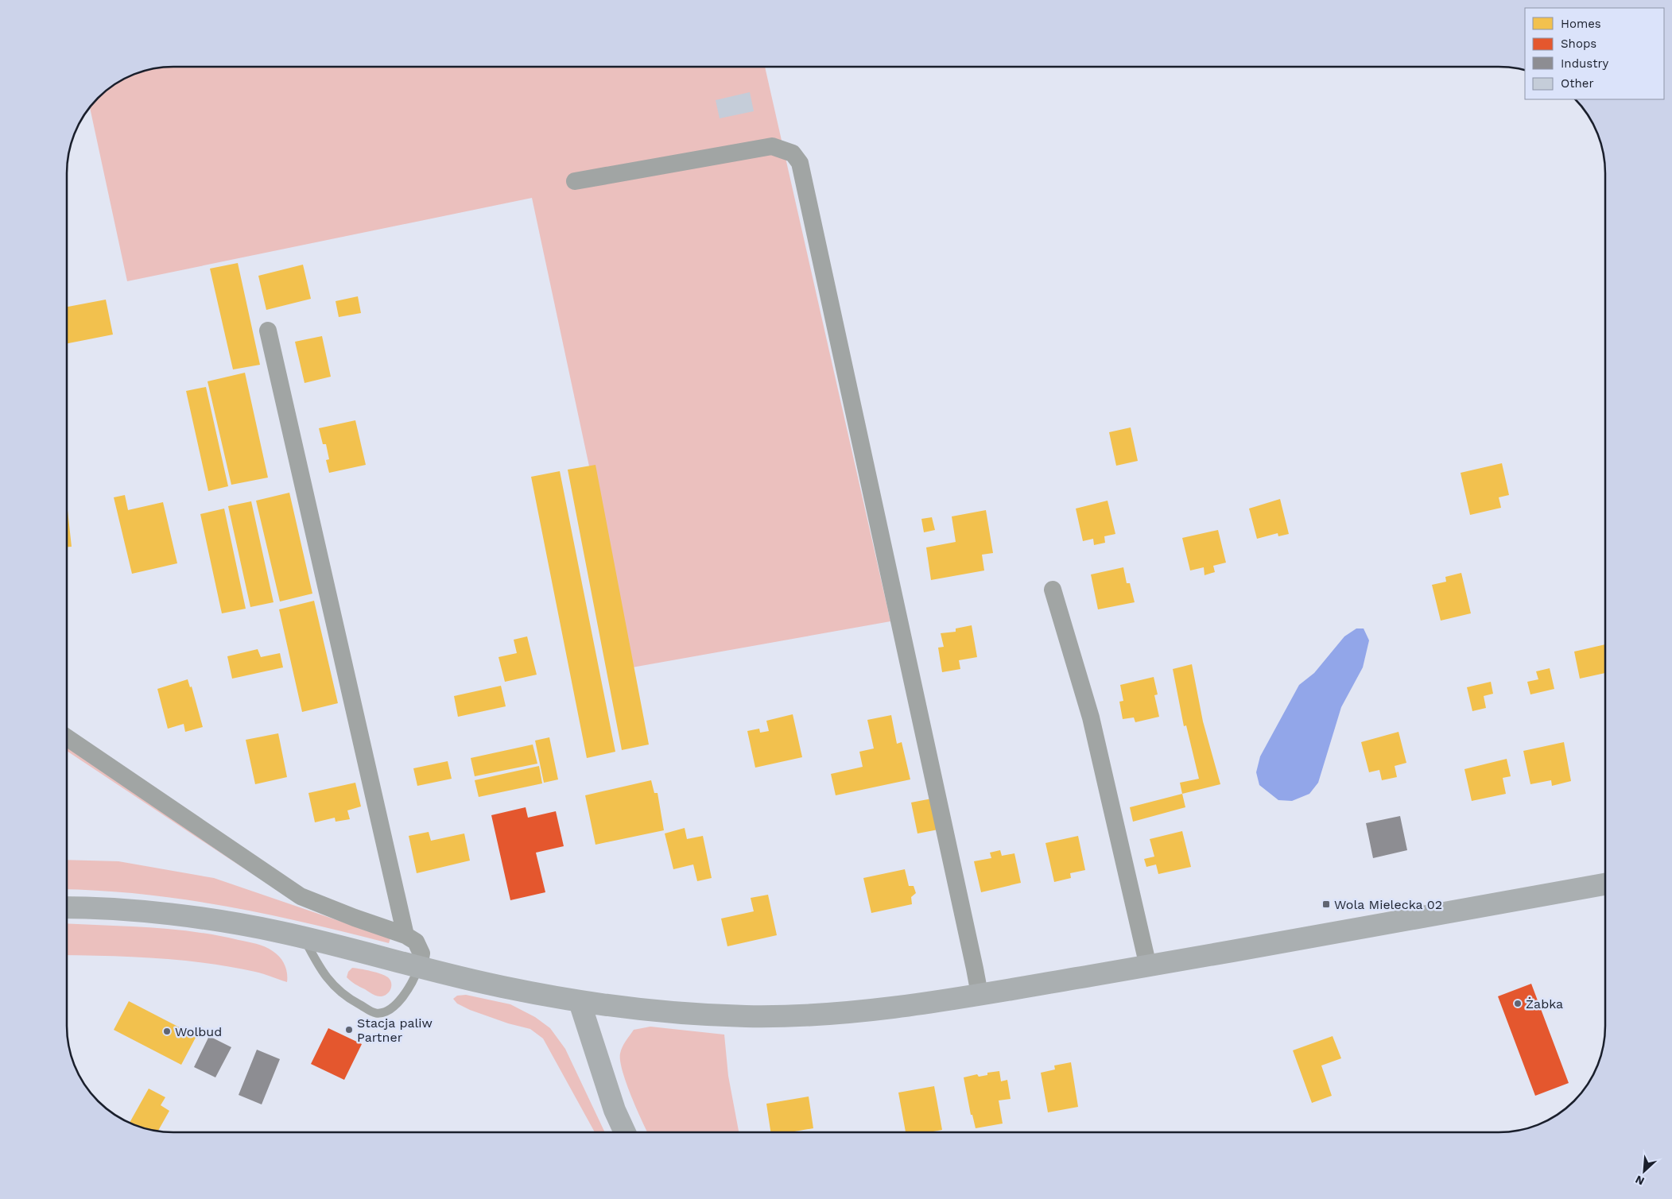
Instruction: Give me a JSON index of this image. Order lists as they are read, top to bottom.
{
  "places": {
    "transit": ["Wola Mielecka 02"],
    "other": ["Żabka", "Stacja paliw Partner", "Wolbud"]
  },
  "legend": [
    "Homes",
    "Shops",
    "Industry",
    "Other"
  ],
  "north": "bottom left"
}
